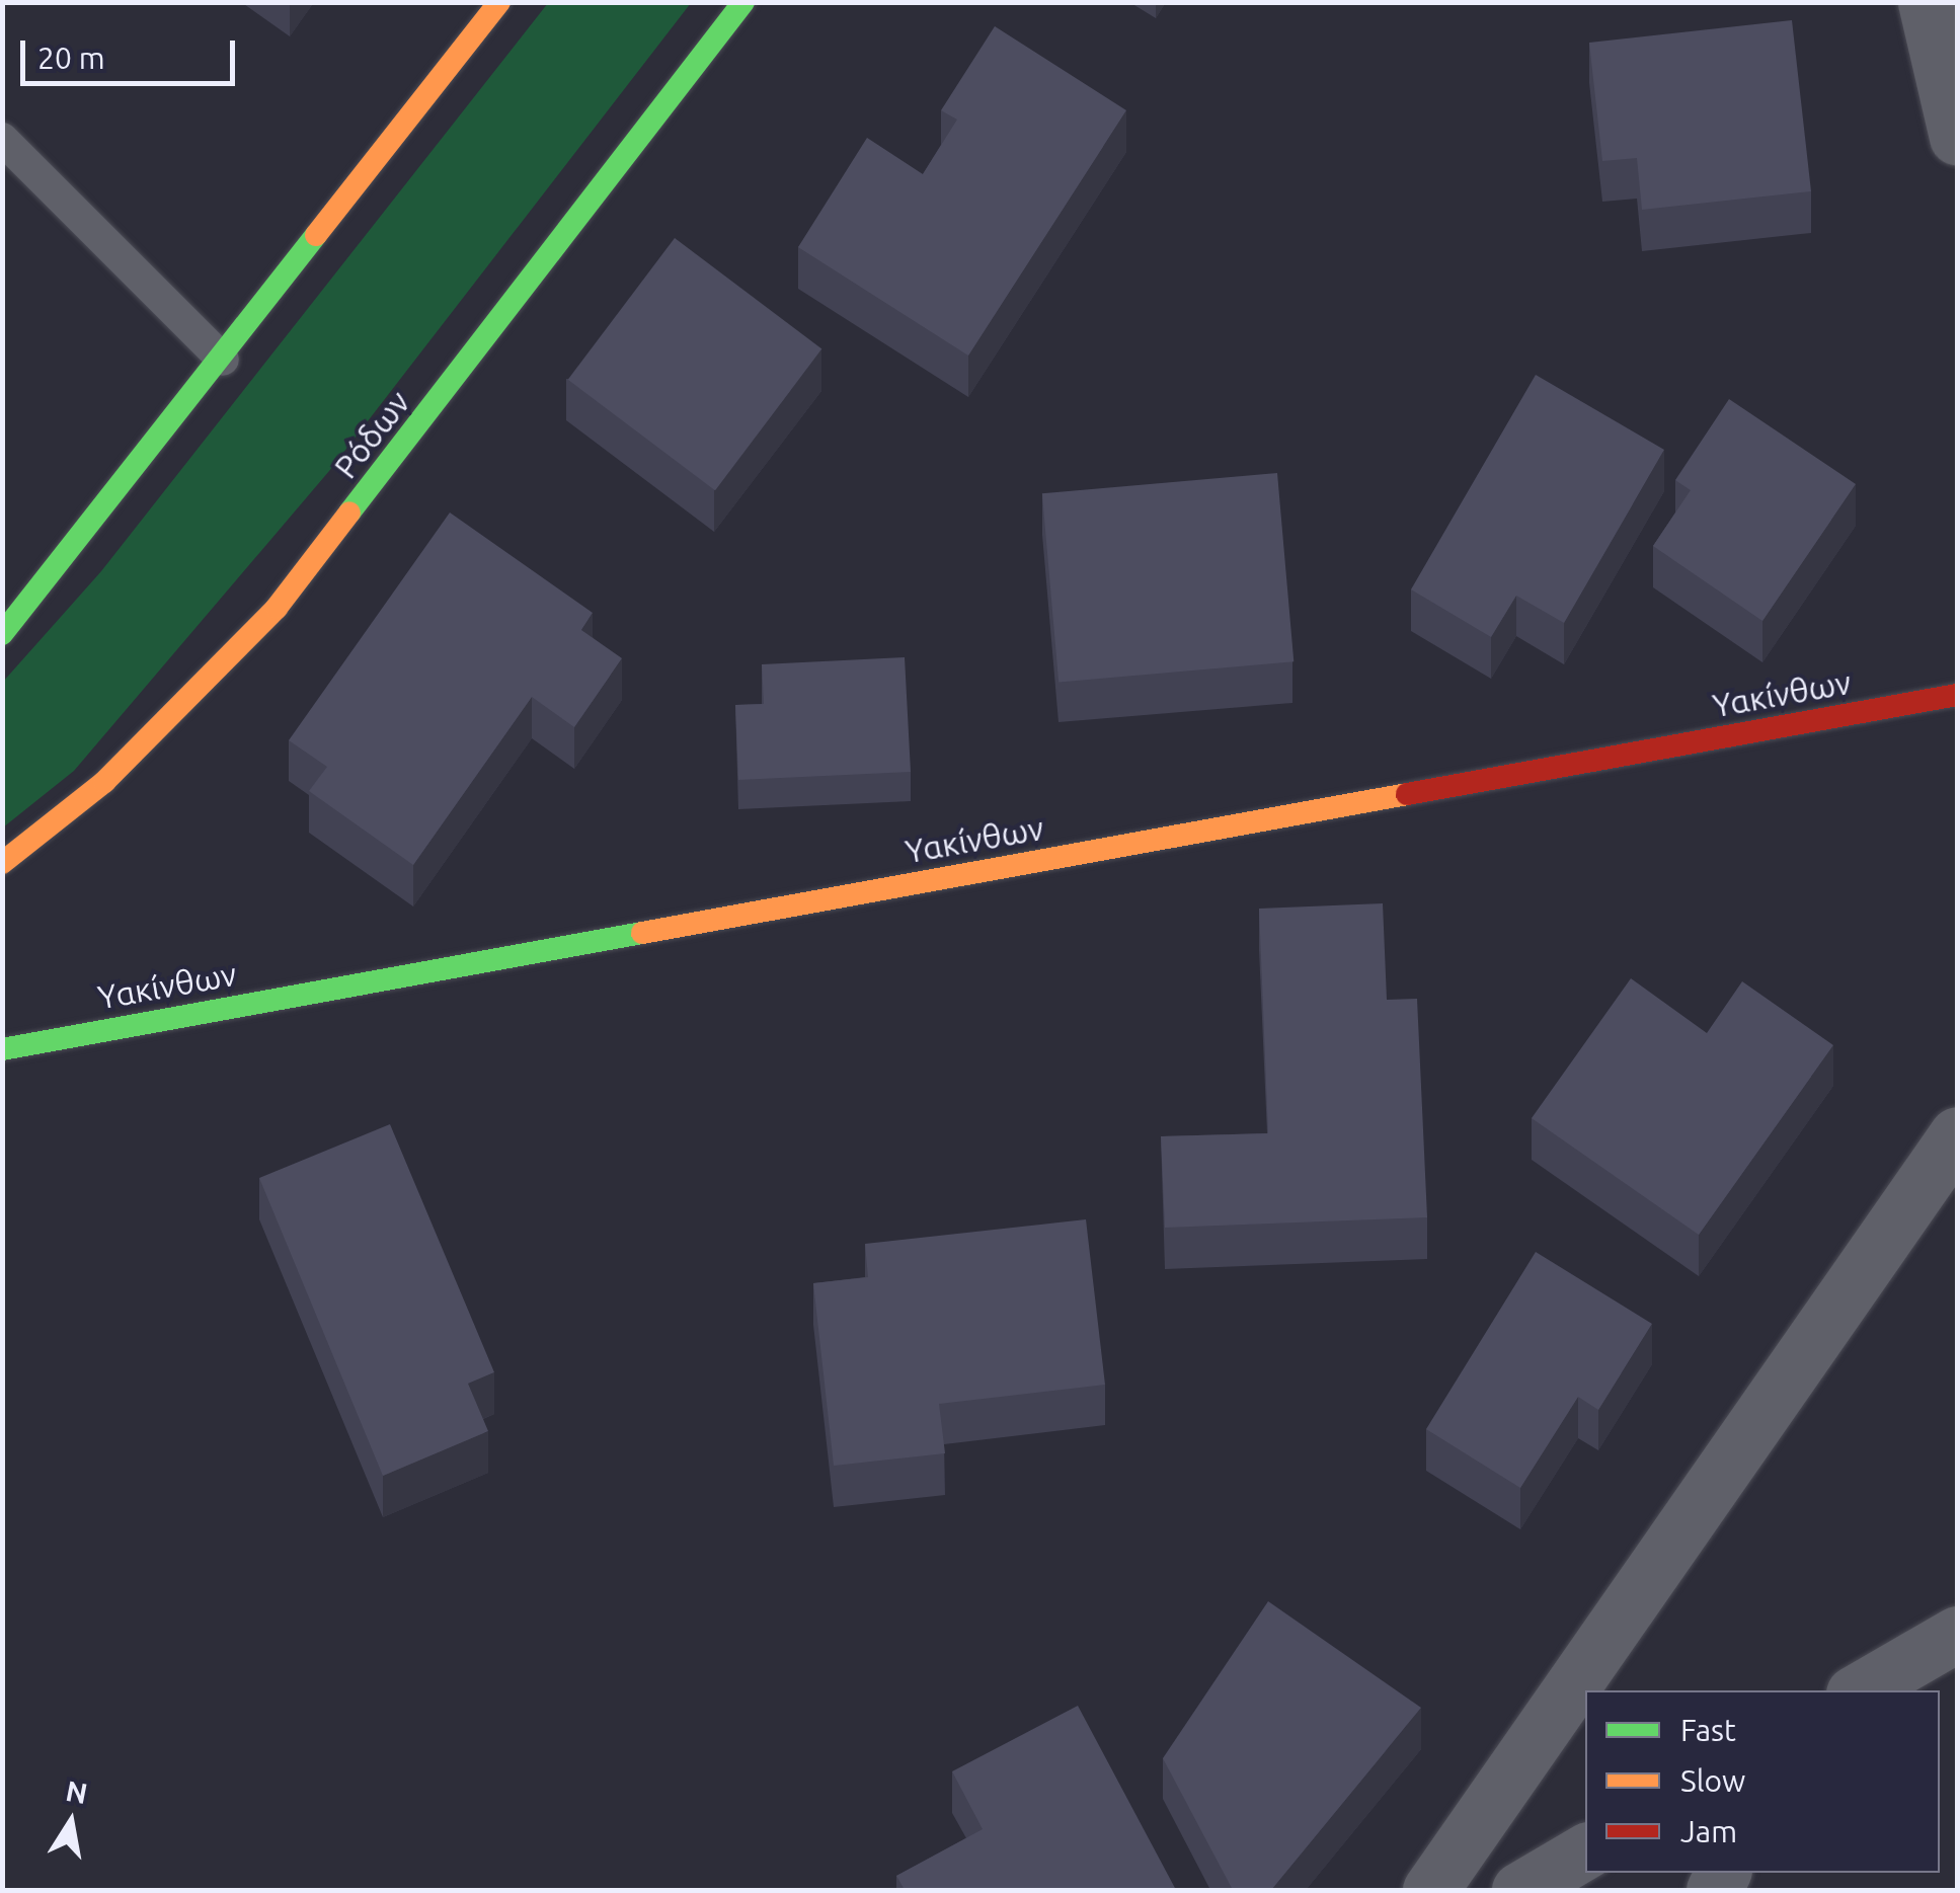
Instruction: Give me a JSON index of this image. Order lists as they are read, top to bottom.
{
  "streets": {
    "street": ["Ρόδων", "Υακίνθων"]
  },
  "legend": ["Fast", "Slow", "Jam"],
  "scale_bar": "20 m",
  "north": "top"
}
